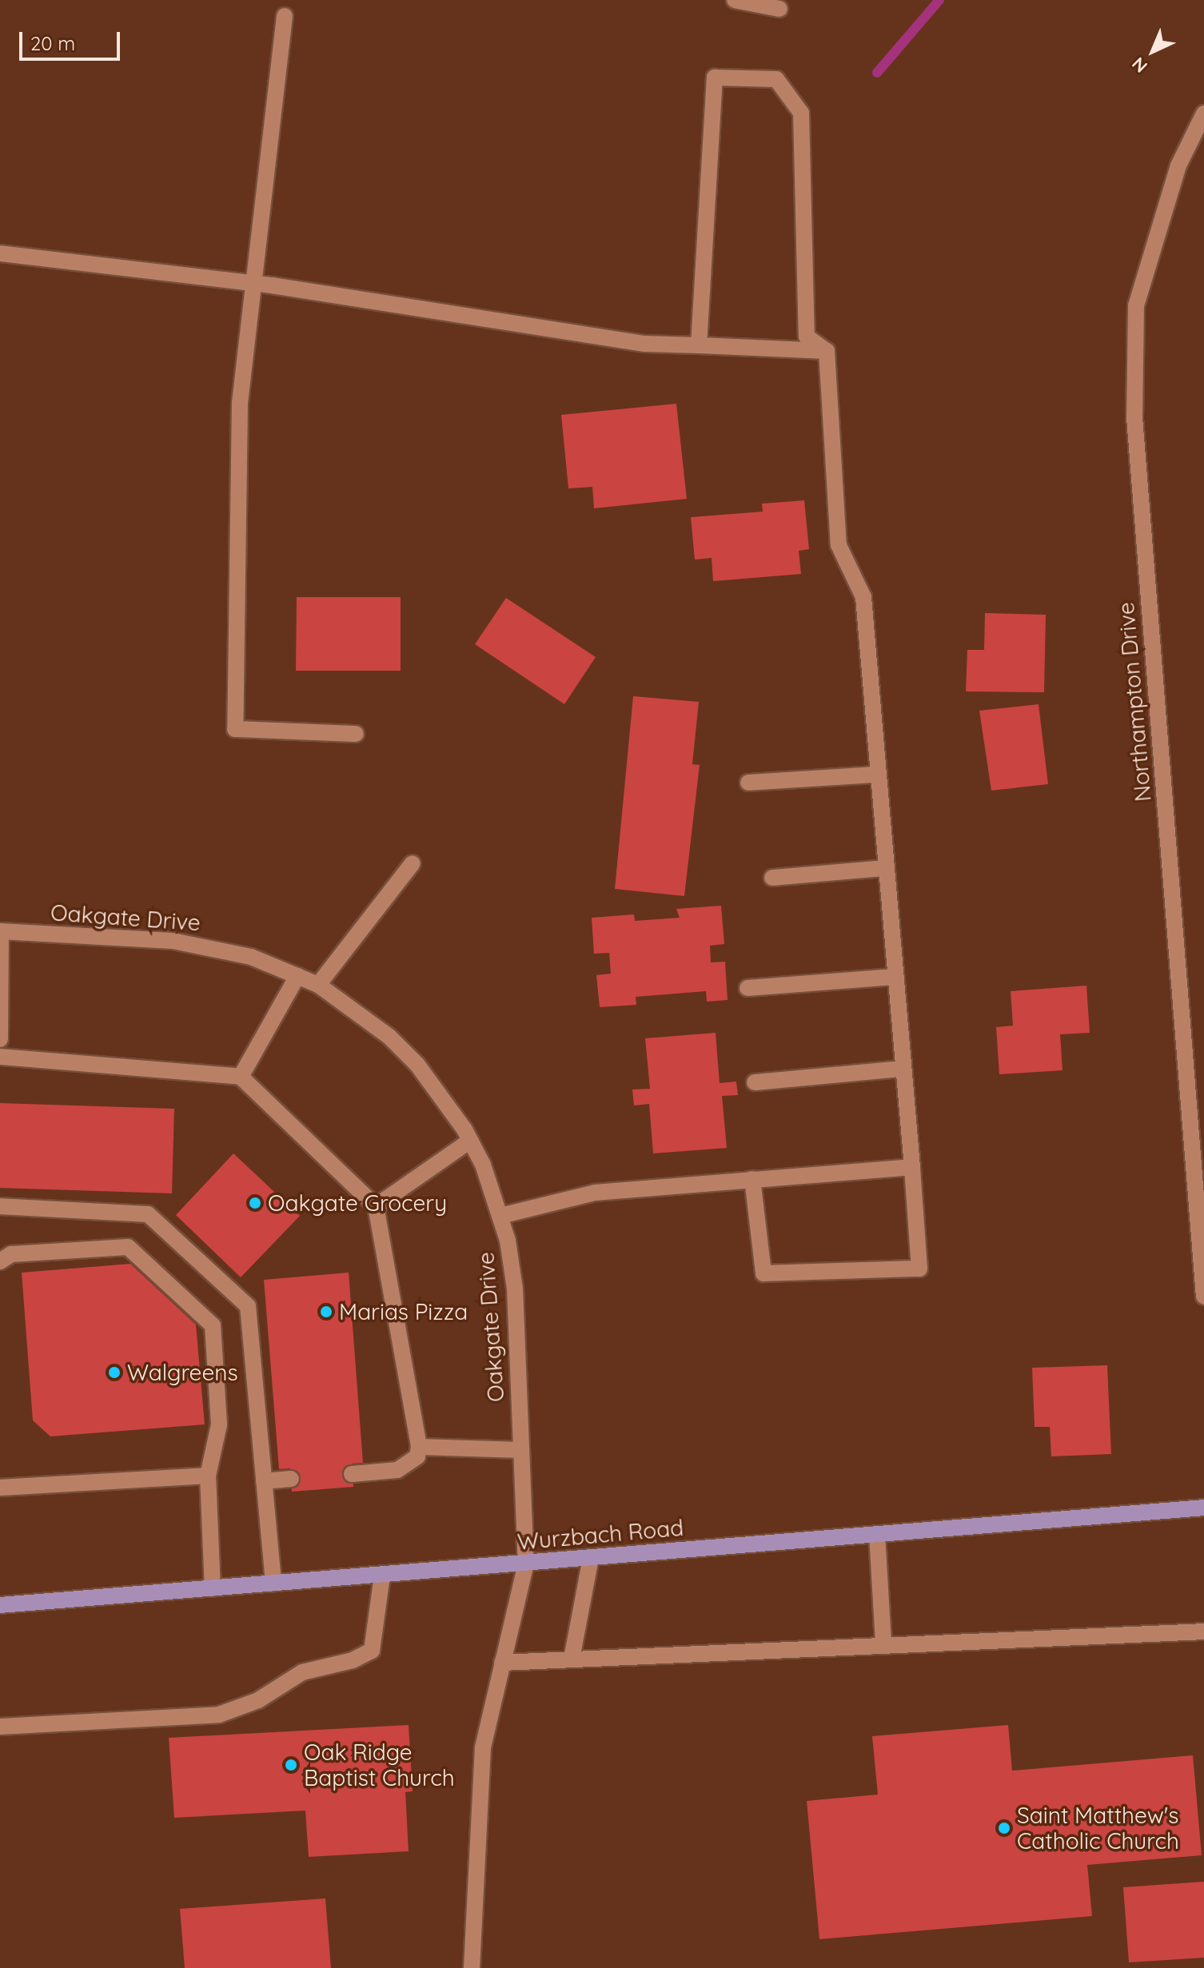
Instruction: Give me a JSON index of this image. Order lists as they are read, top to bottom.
{
  "streets": {
    "main road": ["Wurzbach Road"],
    "street": ["Northampton Drive", "Oakgate Drive"]
  },
  "crossings": [
    ["Oakgate Drive", "Wurzbach Road"]
  ],
  "places": [
    "Oakgate Grocery",
    "Marias Pizza",
    "Walgreens",
    "Oak Ridge Baptist Church",
    "Saint Matthew's Catholic Church"
  ],
  "scale_bar": "20 m",
  "north": "bottom left"
}
